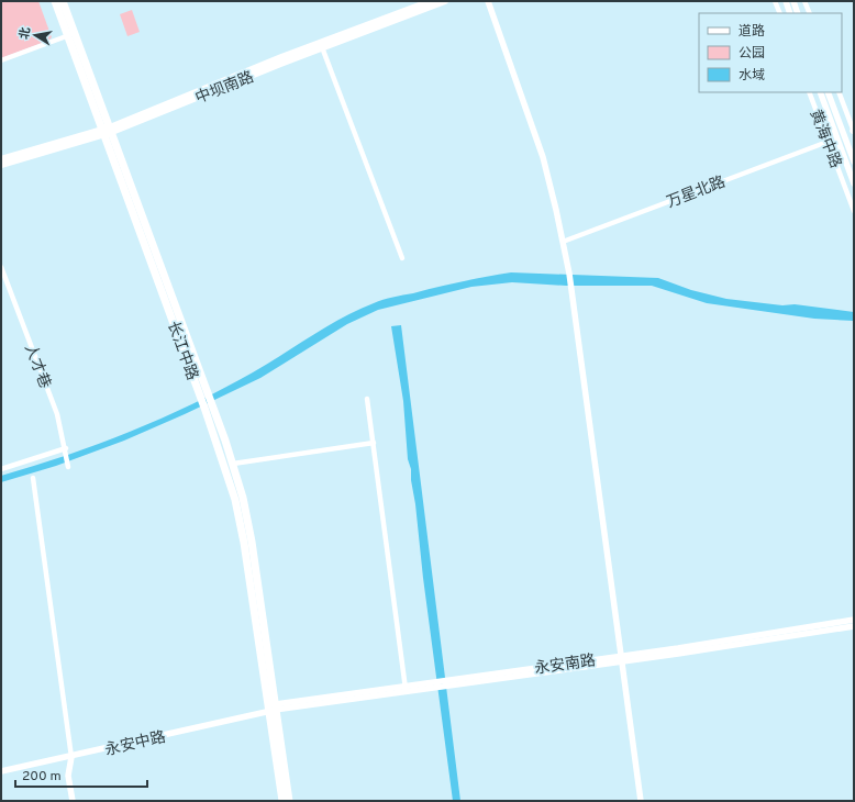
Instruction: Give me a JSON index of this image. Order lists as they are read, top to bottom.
{
  "streets": {
    "main road": ["中坝南路", "长江中路"],
    "street": [
      "黄海中路",
      "万星北路",
      "人才巷",
      "永安南路",
      "永安中路"
    ]
  },
  "crossings": [
    ["中坝南路", "长江中路"],
    ["黄海中路", "万星北路"],
    ["长江中路", "永安南路"],
    ["长江中路", "永安中路"],
    ["永安南路", "永安中路"]
  ],
  "legend": ["道路", "公园", "水域"],
  "scale_bar": "200 m",
  "north": "left"
}
